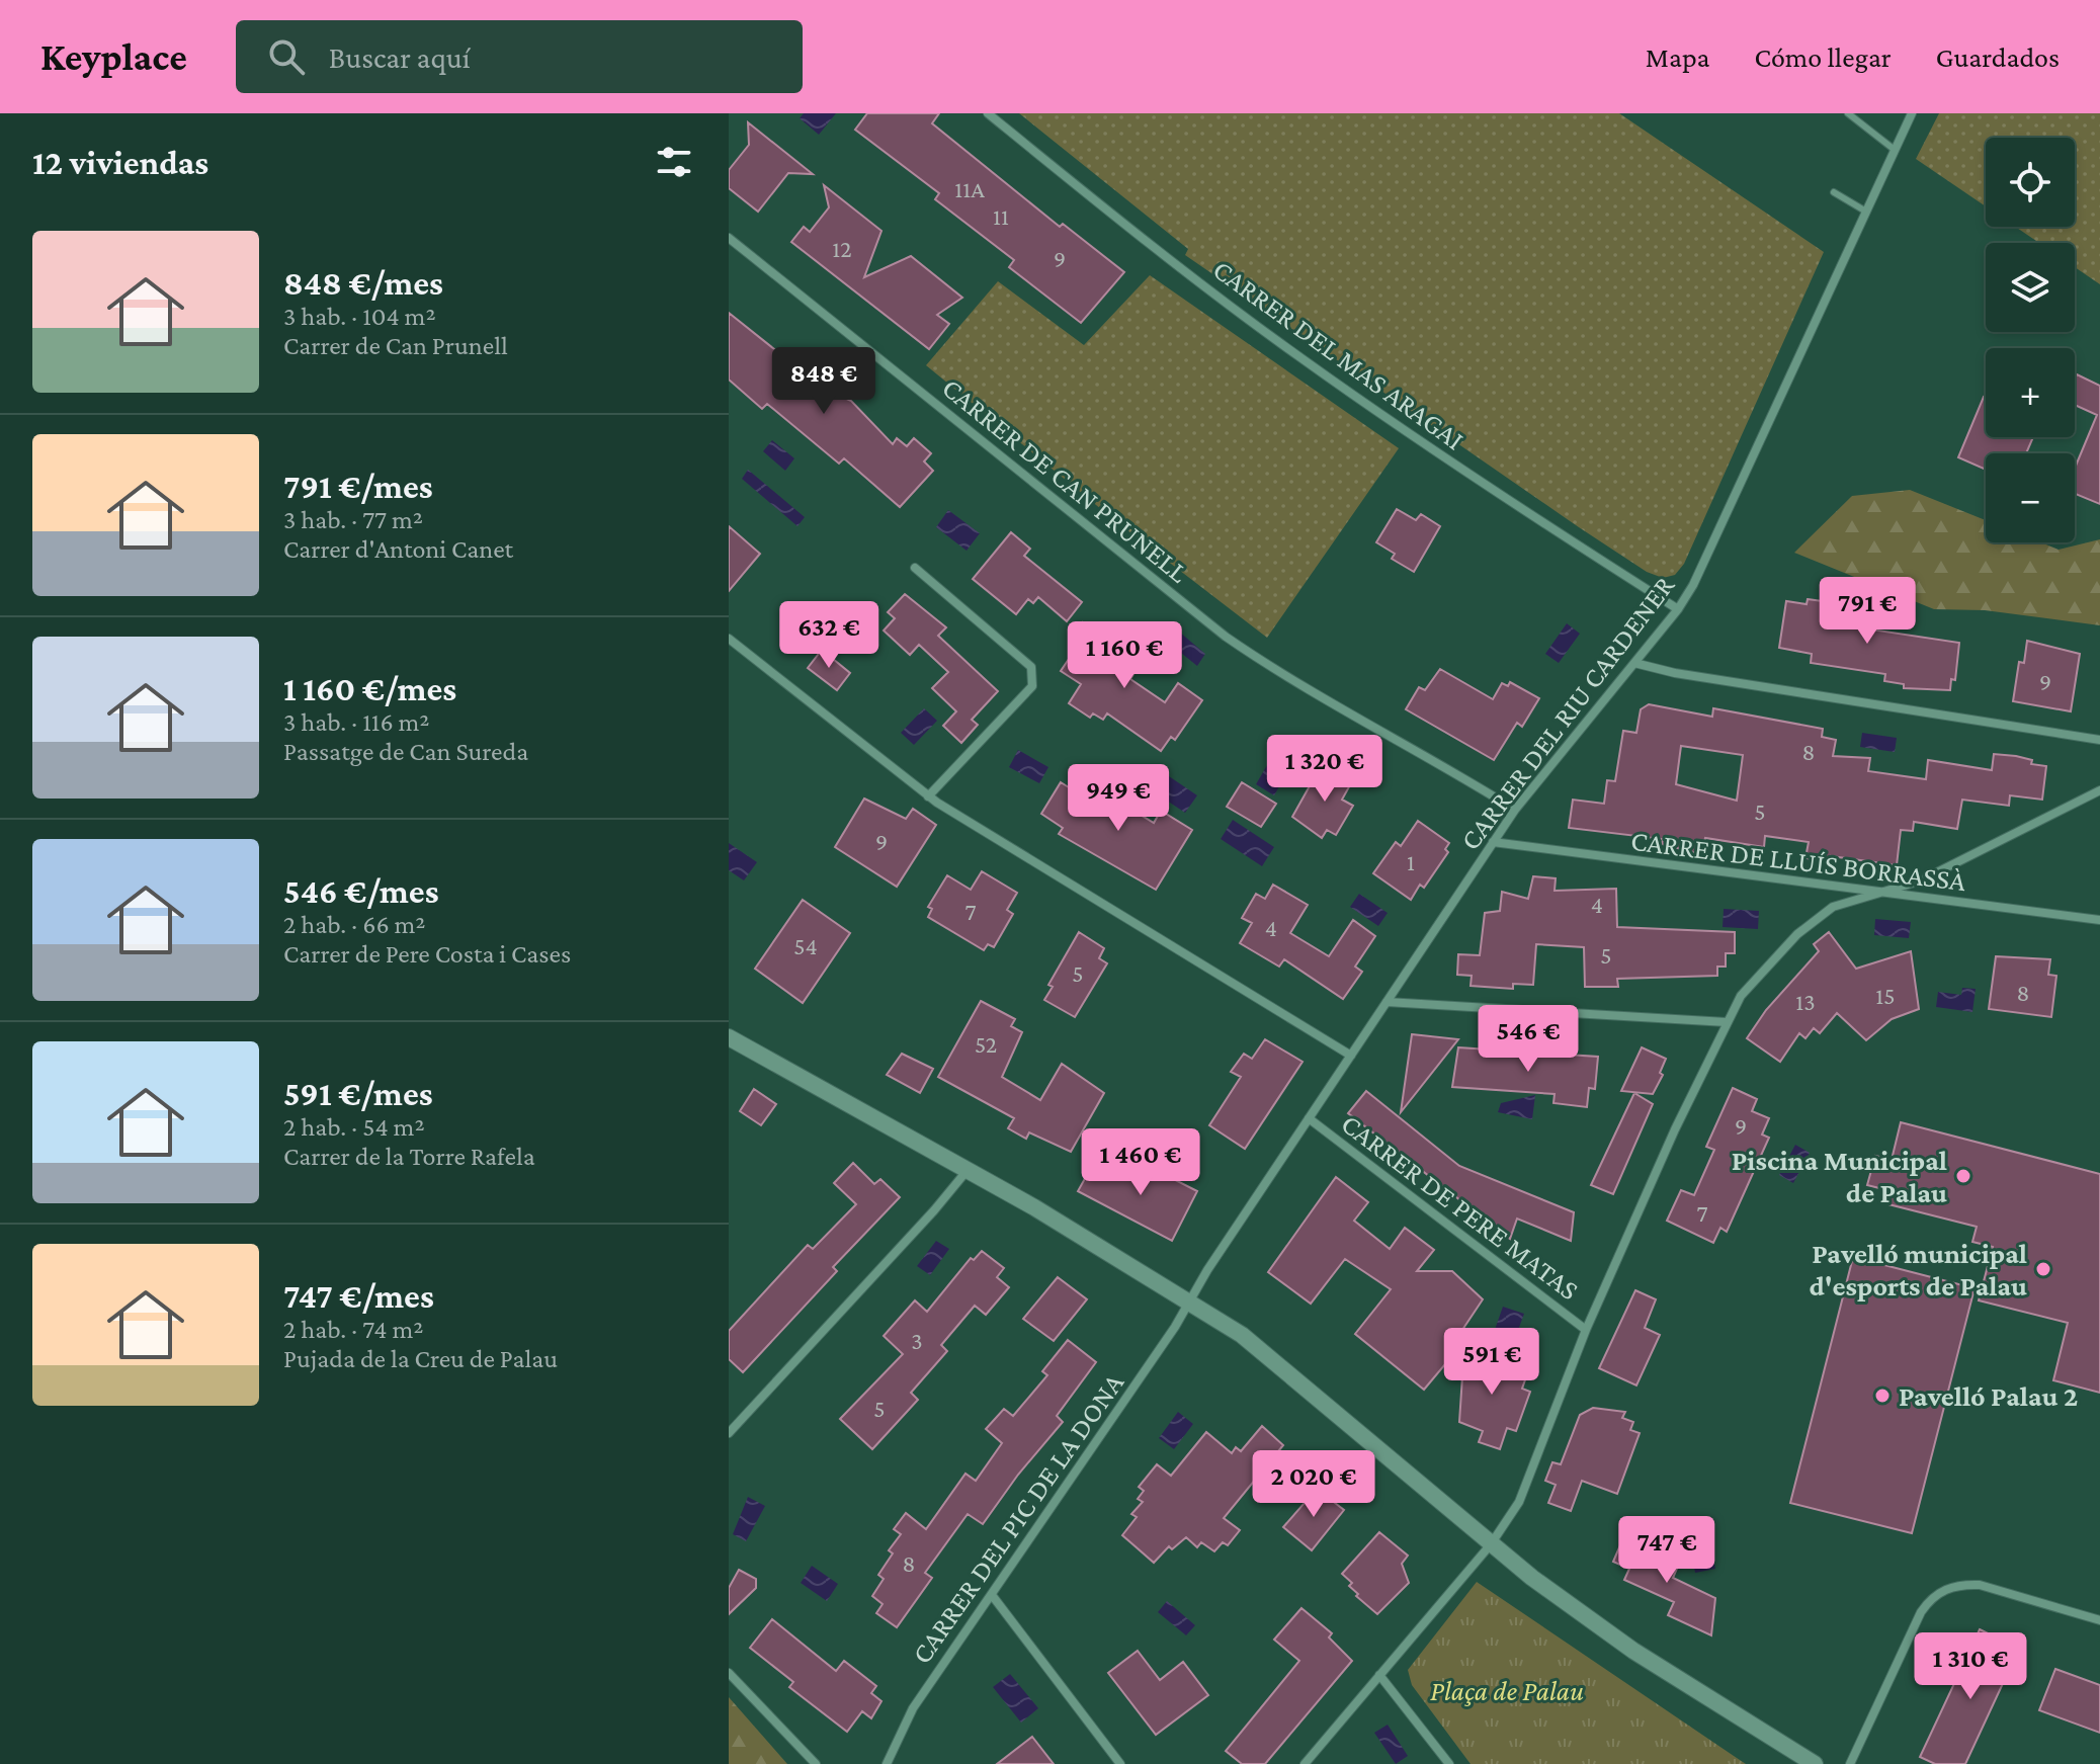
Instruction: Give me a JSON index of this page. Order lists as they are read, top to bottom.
{
  "streets": {
    "street": [
      "CARRER DEL MAS ARAGAI",
      "CARRER DE CAN PRUNELL",
      "CARRER DEL RIU CARDENER",
      "CARRER DE LLUÍS BORRASSÀ",
      "CARRER DE PERE MATAS",
      "CARRER DEL PIC DE LA DONA"
    ]
  },
  "crossings": [
    ["CARRER DEL MAS ARAGAI", "CARRER DEL RIU CARDENER"],
    ["CARRER DE CAN PRUNELL", "CARRER DEL RIU CARDENER"],
    ["CARRER DEL RIU CARDENER", "CARRER DE LLUÍS BORRASSÀ"],
    ["CARRER DEL RIU CARDENER", "CARRER DE PERE MATAS"],
    ["CARRER DEL RIU CARDENER", "CARRER DEL PIC DE LA DONA"]
  ],
  "parks": ["Plaça de Palau"],
  "places": ["Piscina Municipal de Palau", "Pavelló municipal d'esports de Palau", "Pavelló Palau 2"],
  "house_numbers": [
    "11A",
    "11",
    "12",
    "9",
    "9",
    "8",
    "5",
    "9",
    "1",
    "4",
    "7",
    "4",
    "54",
    "5",
    "5",
    "8",
    "15",
    "13",
    "52",
    "9",
    "7",
    "3",
    "5",
    "8"
  ],
  "page": {
    "header": "Keyplace",
    "search": "Buscar aquí",
    "nav": ["Mapa", "Cómo llegar", "Guardados"],
    "heading": "12 viviendas",
    "map_buttons": ["+", "−"],
    "list": [
      {
        "name": "848 €/mes",
        "note": "3 hab. · 104 m² · Carrer de Can Prunell"
      },
      {
        "name": "791 €/mes",
        "note": "3 hab. · 77 m² · Carrer d'Antoni Canet"
      },
      {
        "name": "1 160 €/mes",
        "note": "3 hab. · 116 m² · Passatge de Can Sureda"
      },
      {
        "name": "546 €/mes",
        "note": "2 hab. · 66 m² · Carrer de Pere Costa i Cases"
      },
      {
        "name": "591 €/mes",
        "note": "2 hab. · 54 m² · Carrer de la Torre Rafela"
      },
      {
        "name": "747 €/mes",
        "note": "2 hab. · 74 m² · Pujada de la Creu de Palau"
      }
    ],
    "price": [
      "848 €",
      "791 €",
      "632 €",
      "1 160 €",
      "1 320 €",
      "949 €",
      "546 €",
      "1 460 €",
      "591 €",
      "2 020 €",
      "747 €",
      "1 310 €"
    ]
  }
}
